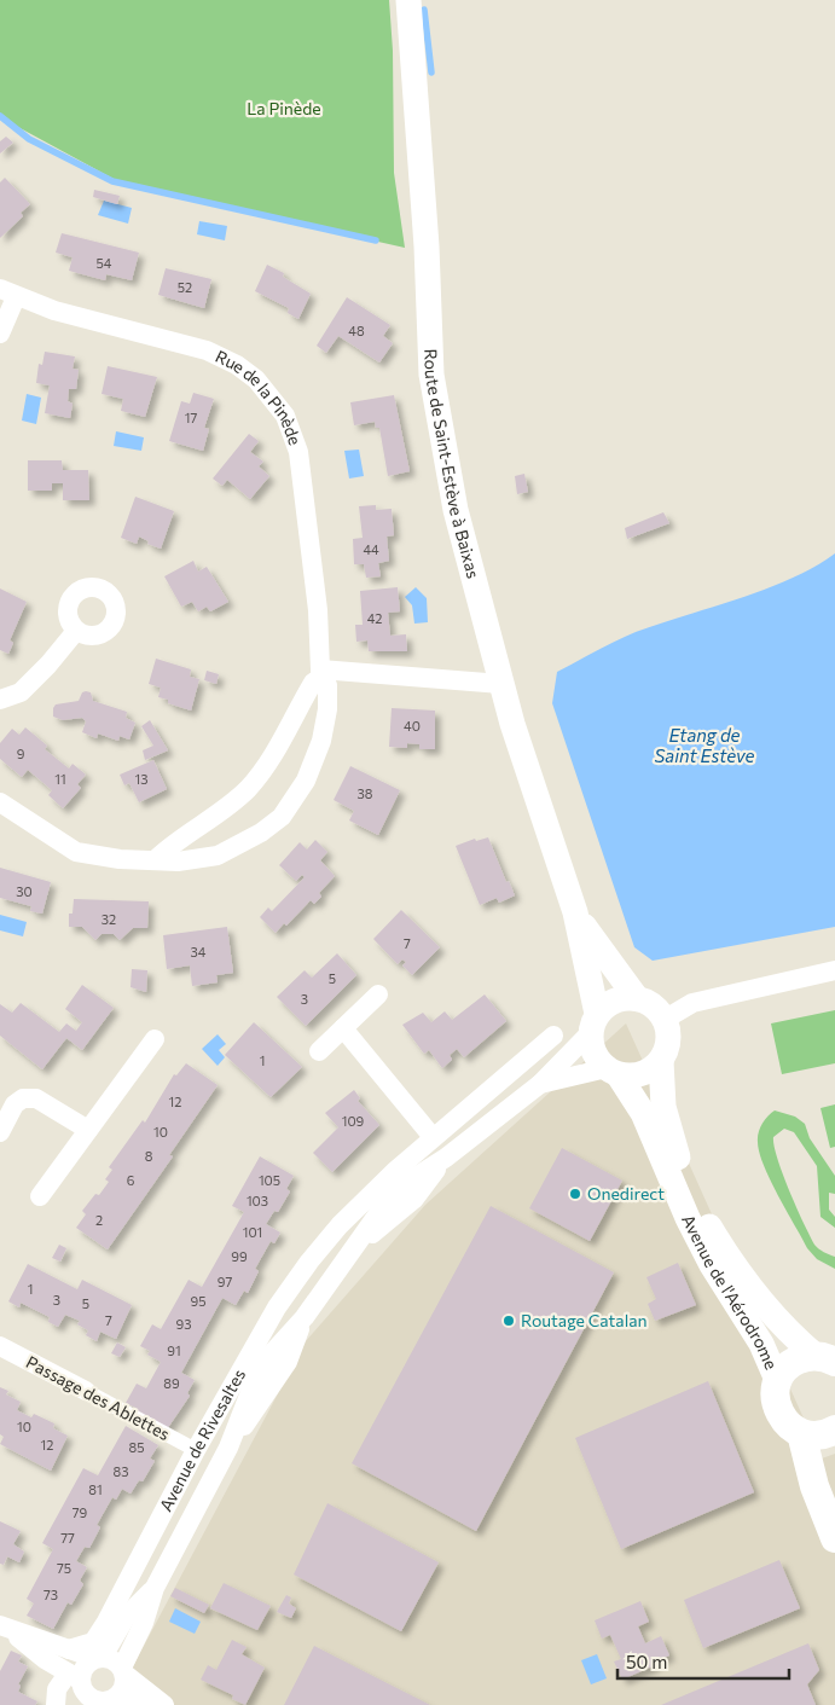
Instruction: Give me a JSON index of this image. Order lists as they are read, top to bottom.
{
  "streets": {
    "street": [
      "Rue de la Pinède",
      "Route de Saint-Estève à Baixas",
      "Avenue de l'Aérodrome",
      "Passage des Ablettes",
      "Avenue de Rivesaltes"
    ]
  },
  "crossings": [
    ["Route de Saint-Estève à Baixas", "Avenue de l'Aérodrome"],
    ["Route de Saint-Estève à Baixas", "Avenue de Rivesaltes"],
    ["Avenue de l'Aérodrome", "Avenue de Rivesaltes"],
    ["Passage des Ablettes", "Avenue de Rivesaltes"]
  ],
  "water": ["Etang de Saint Estève"],
  "parks": ["La Pinède"],
  "places": ["Onedirect", "Routage Catalan"],
  "house_numbers": [
    "54",
    "52",
    "48",
    "17",
    "44",
    "42",
    "40",
    "9",
    "11",
    "13",
    "38",
    "30",
    "32",
    "7",
    "34",
    "5",
    "3",
    "1",
    "12",
    "109",
    "10",
    "8",
    "6",
    "105",
    "103",
    "2",
    "101",
    "99",
    "97",
    "1",
    "3",
    "95",
    "5",
    "7",
    "93",
    "91",
    "89",
    "10",
    "12",
    "85",
    "83",
    "81",
    "79",
    "77",
    "75",
    "73"
  ],
  "scale_bar": "50 m"
}
